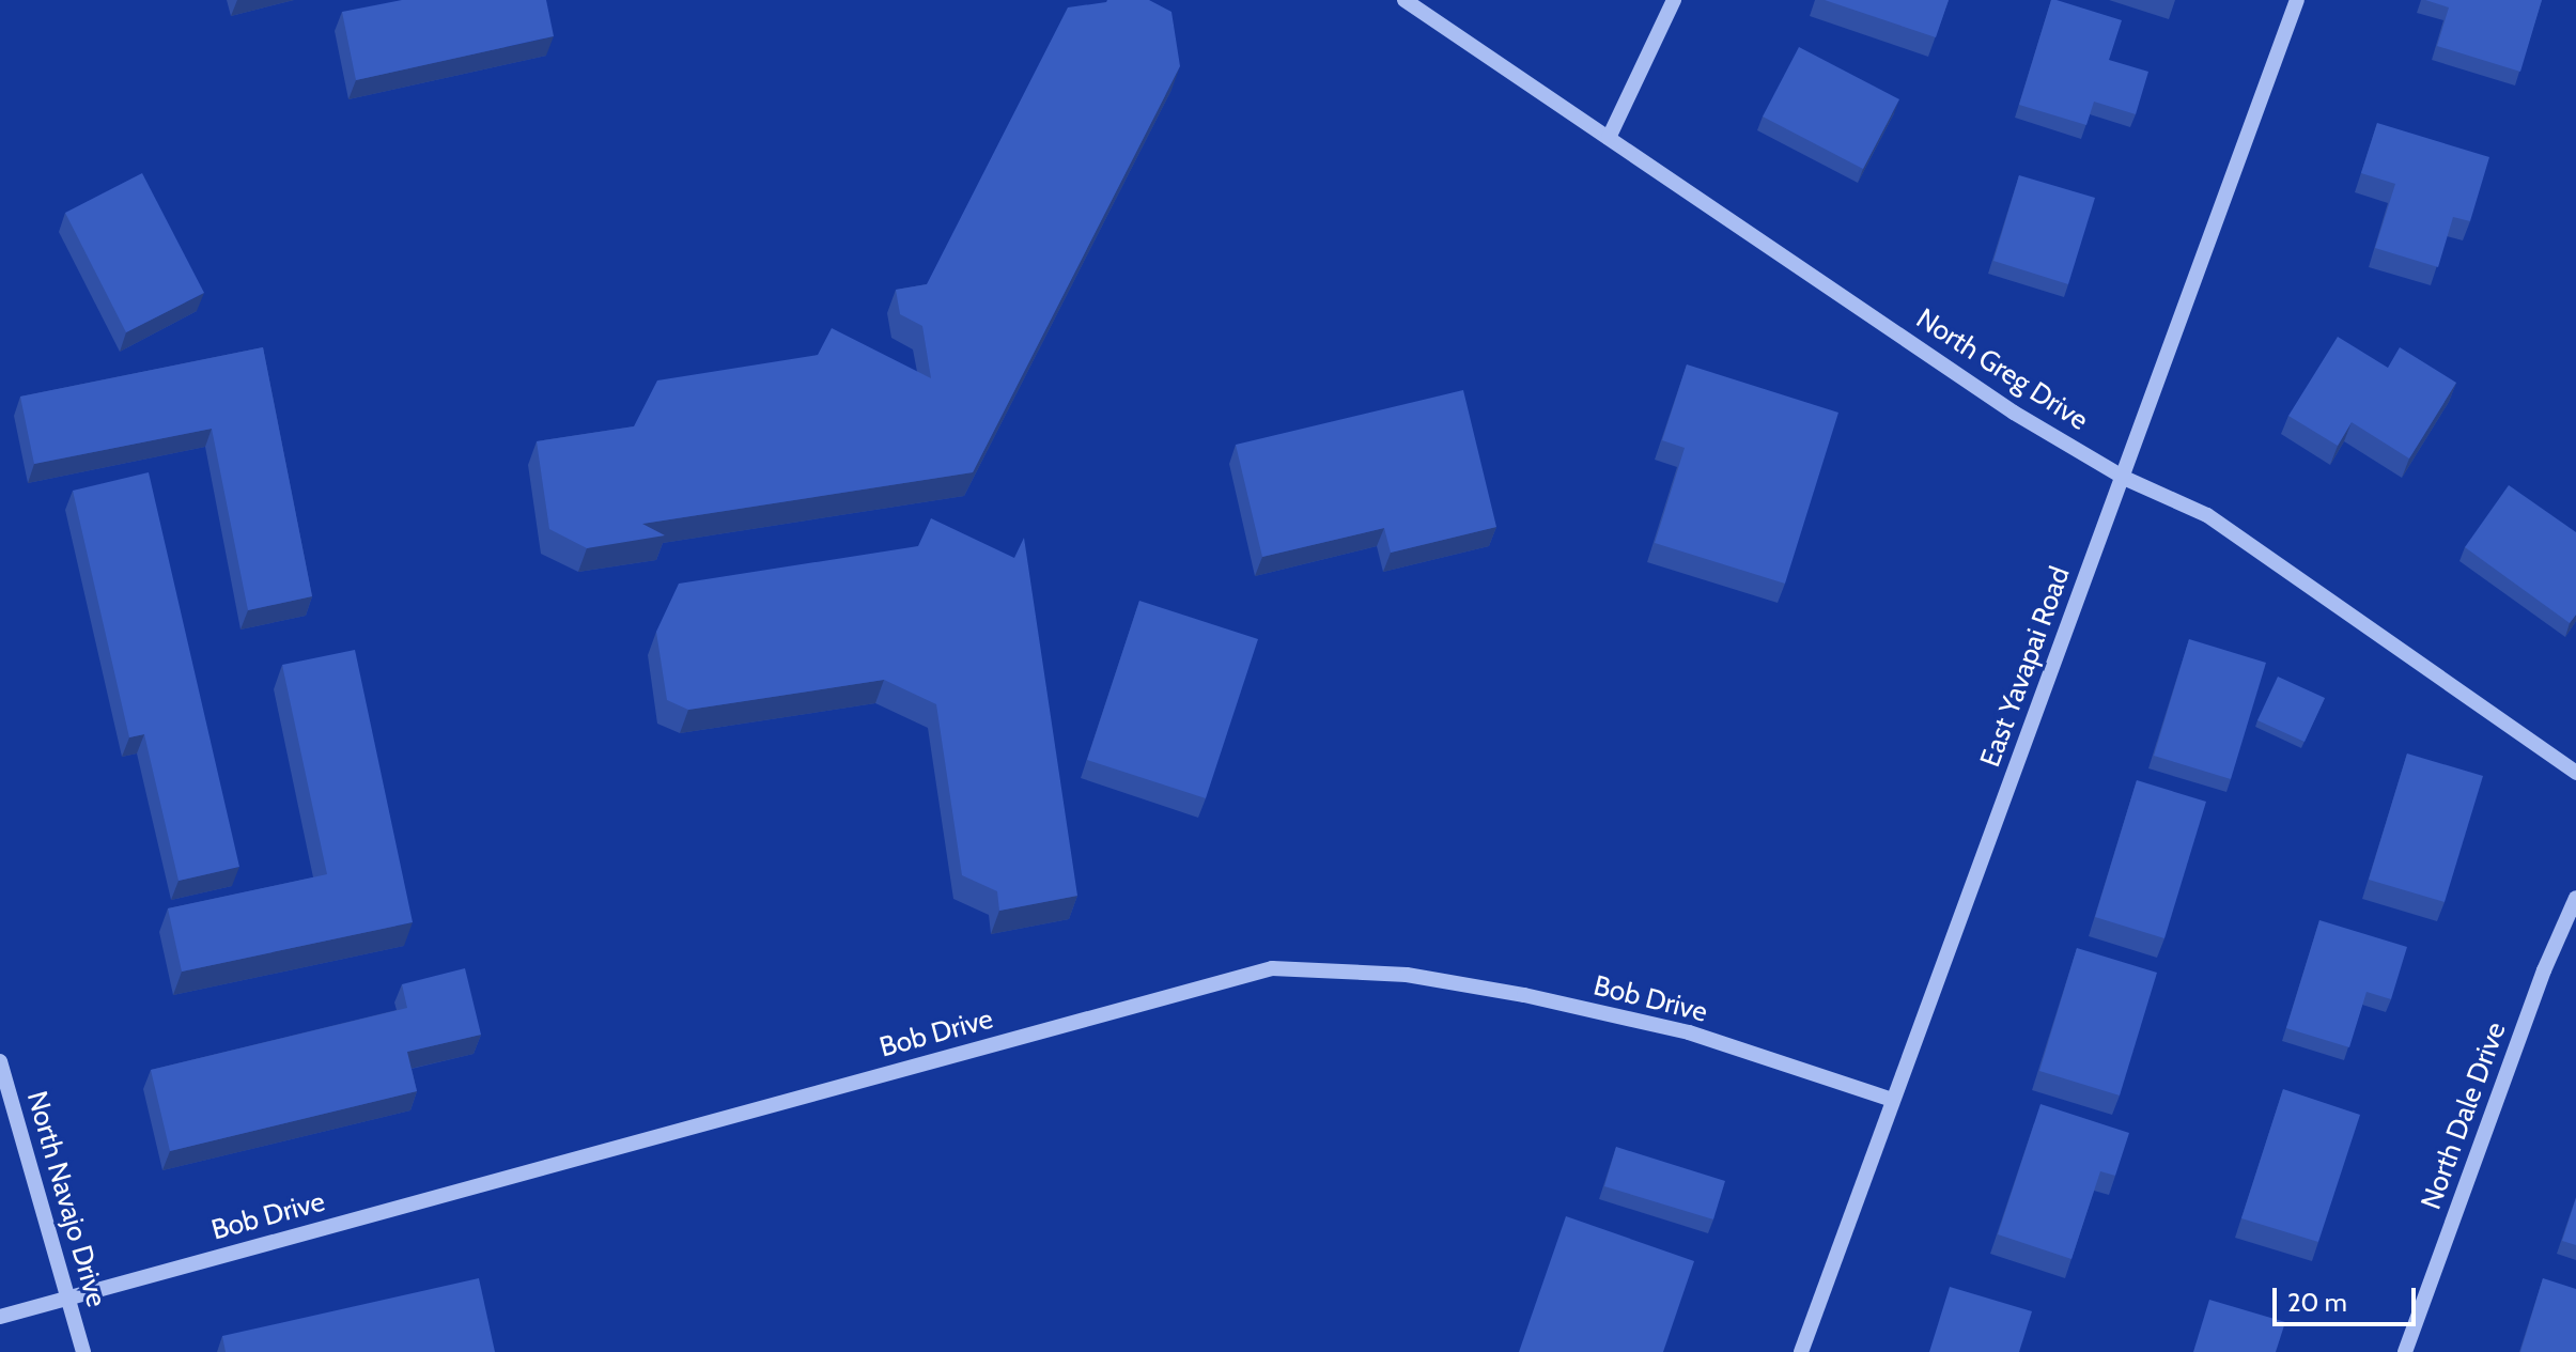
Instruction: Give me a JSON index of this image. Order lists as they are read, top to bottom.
{
  "streets": {
    "street": [
      "North Greg Drive",
      "East Yavapai Road",
      "Bob Drive",
      "North Dale Drive",
      "North Navajo Drive"
    ]
  },
  "crossings": [
    ["North Greg Drive", "East Yavapai Road"],
    ["East Yavapai Road", "Bob Drive"],
    ["Bob Drive", "North Navajo Drive"]
  ],
  "scale_bar": "20 m"
}
